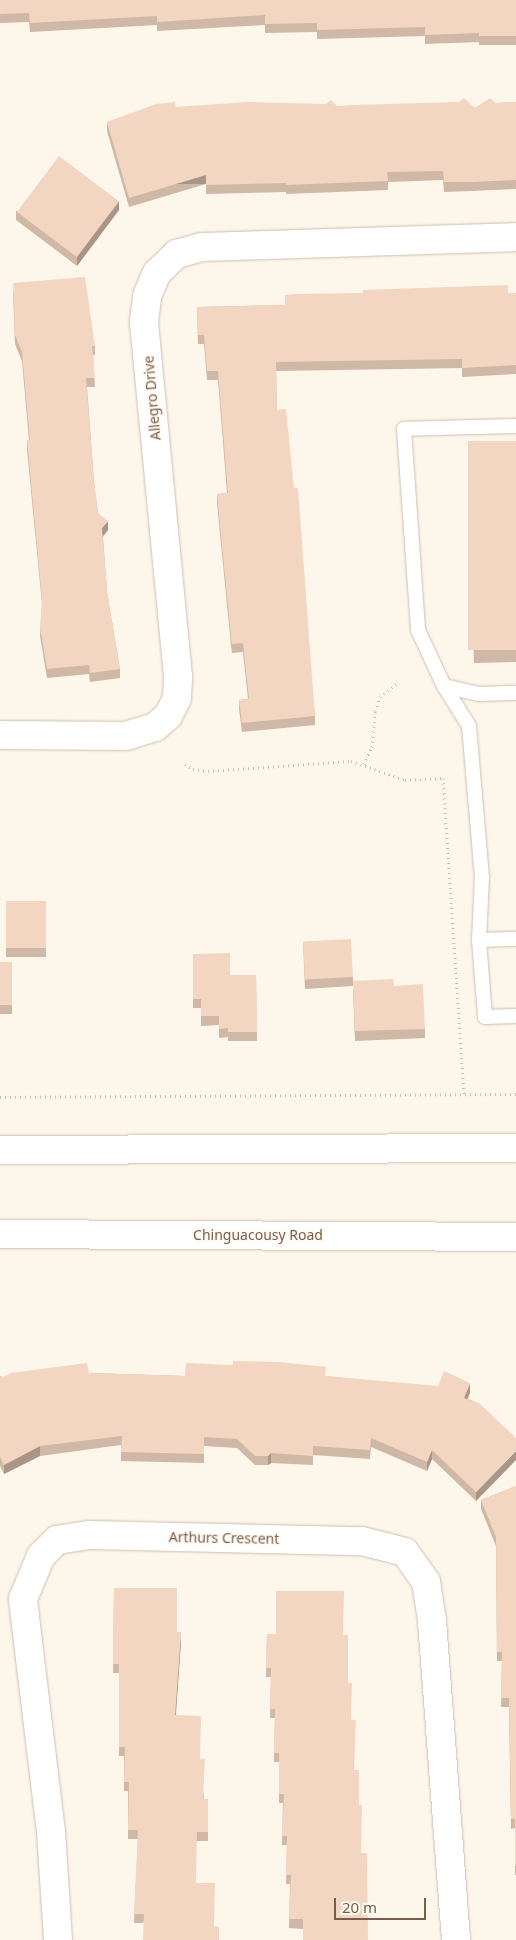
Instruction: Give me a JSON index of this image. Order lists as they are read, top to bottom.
{
  "streets": {
    "street": ["Allegro Drive", "Chinguacousy Road", "Arthurs Crescent"]
  },
  "scale_bar": "20 m"
}
